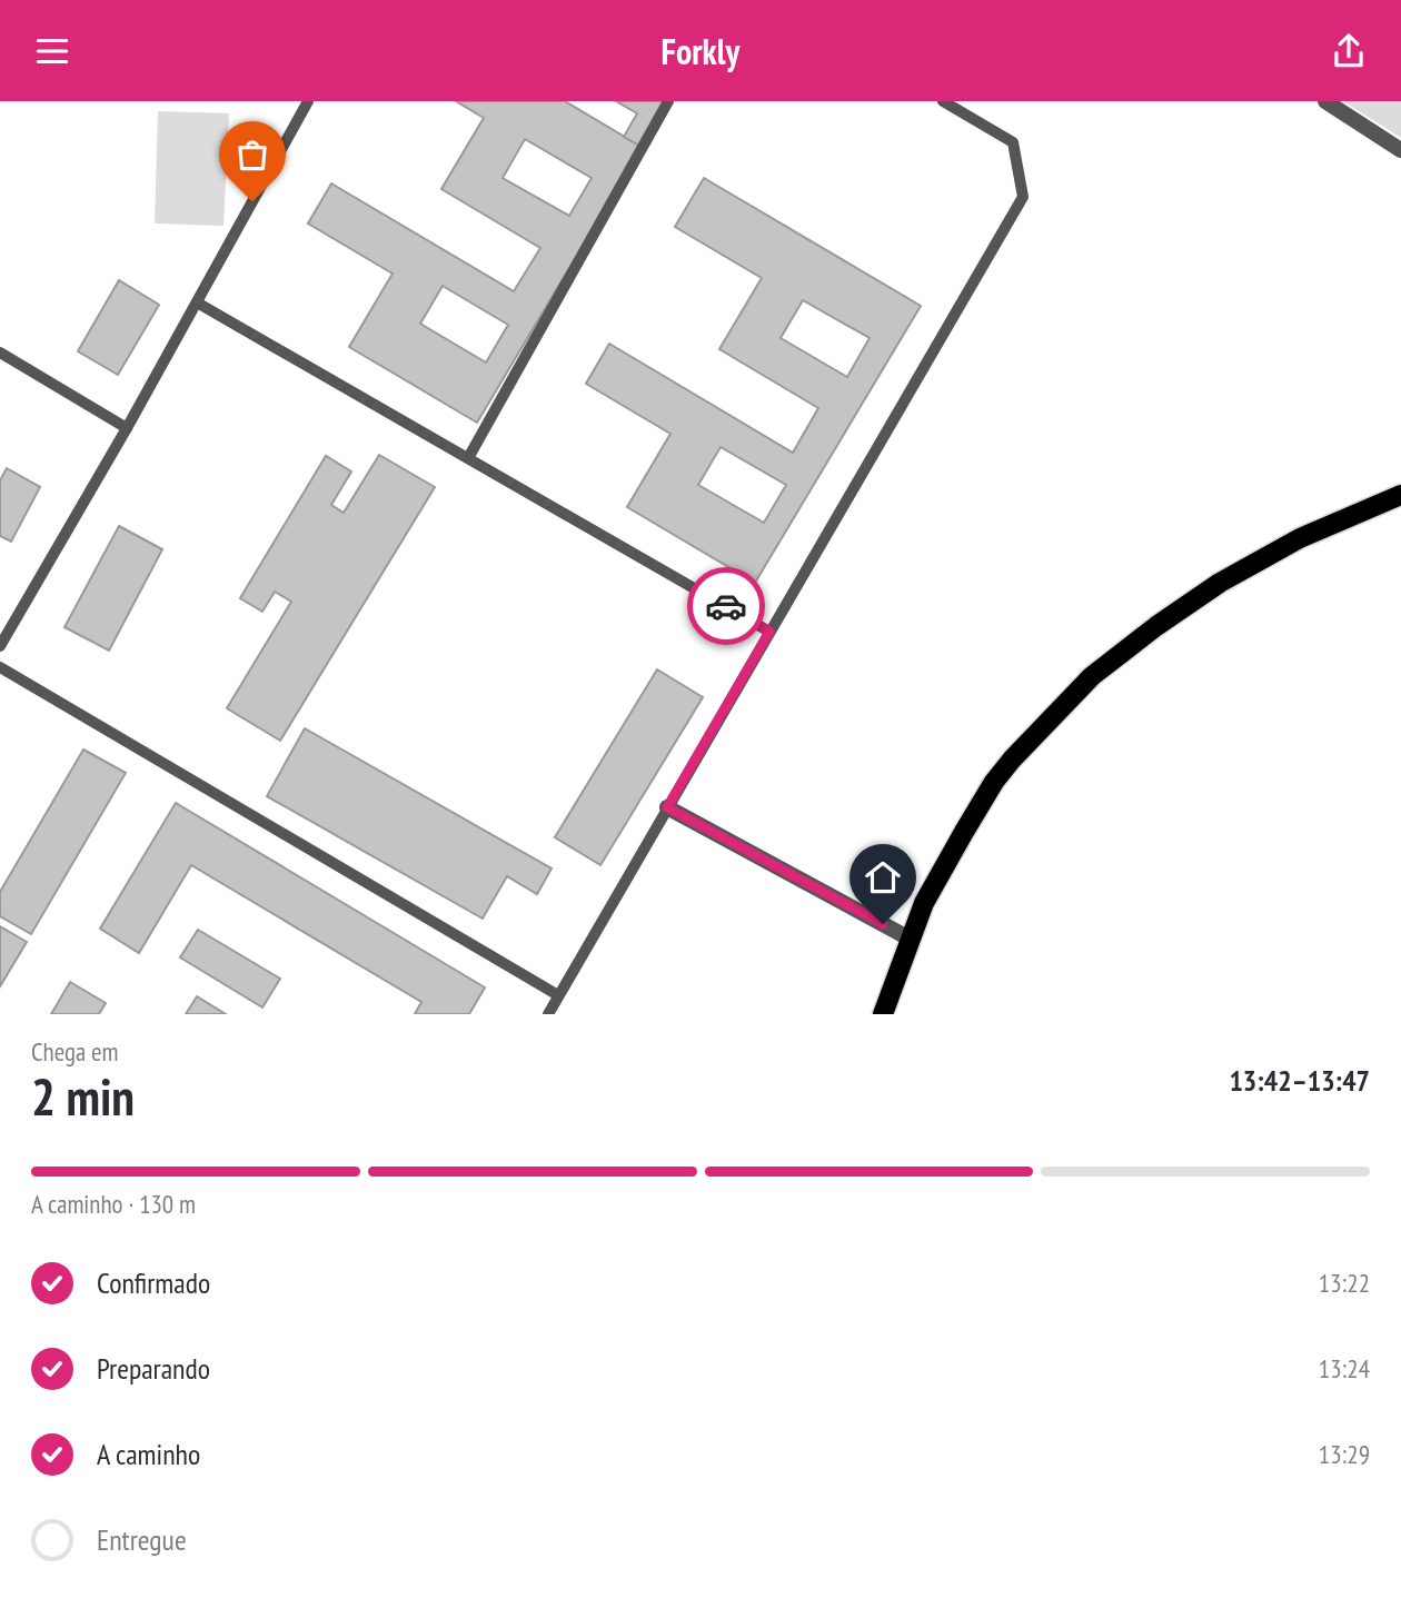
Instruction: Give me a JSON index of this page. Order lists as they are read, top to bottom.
{
  "page": {
    "header": "Forkly",
    "heading": ["2 min", "Chega em", "13:42–13:47"],
    "bar": "A caminho · 130 m",
    "list": [
      ["Confirmado", "13:22"],
      ["Preparando", "13:24"],
      ["A caminho", "13:29"],
      "Entregue"
    ]
  }
}
